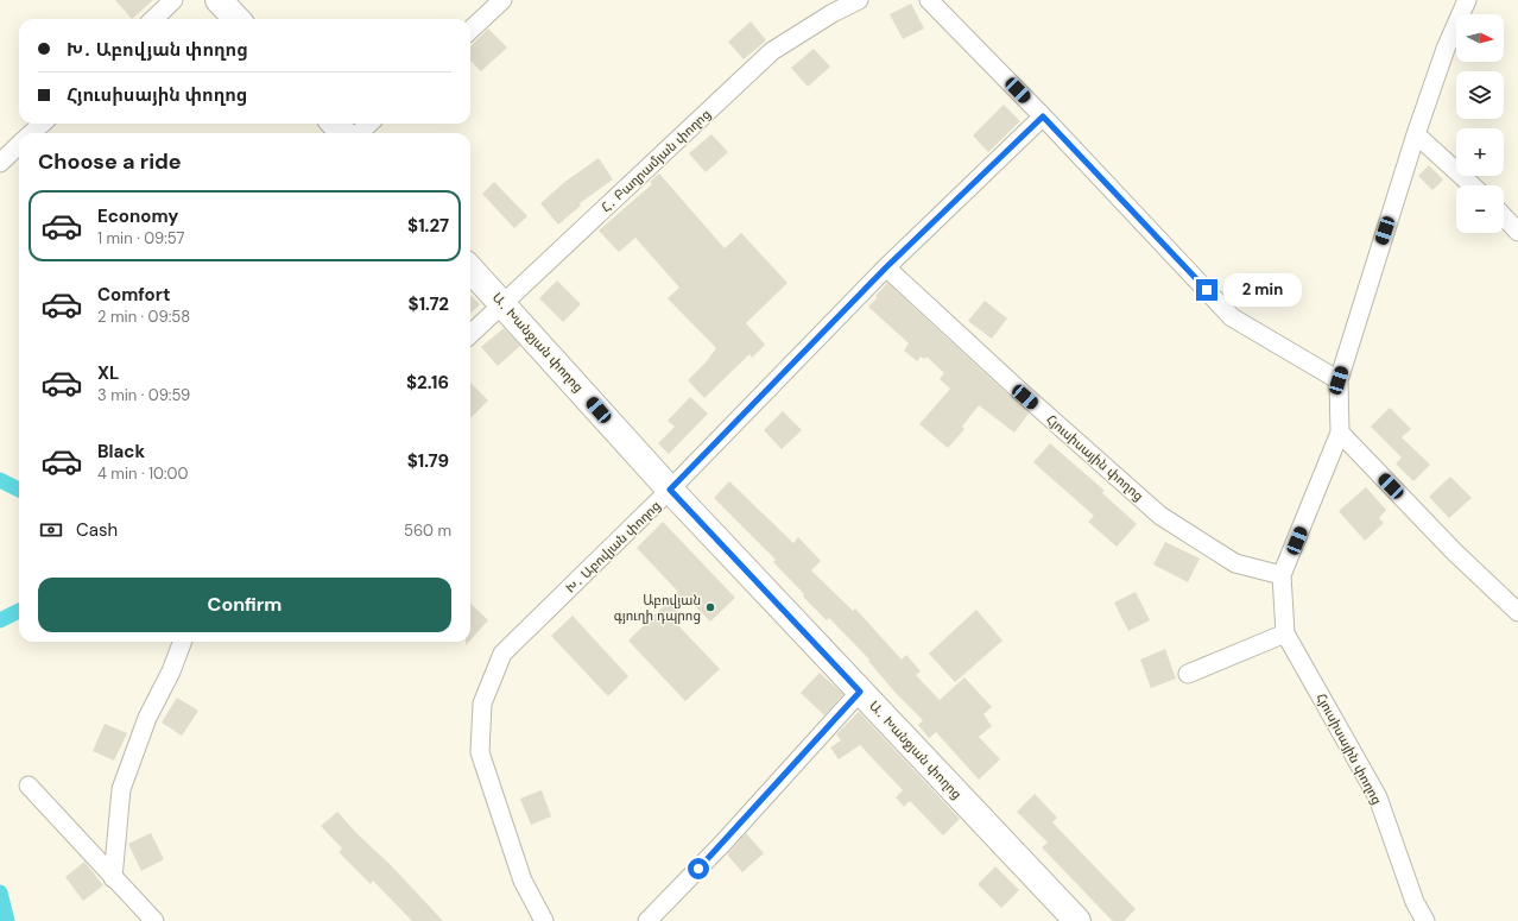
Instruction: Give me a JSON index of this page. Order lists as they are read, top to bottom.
{
  "streets": {
    "street": [
      "Հ․ Բաղրամյան փողոց",
      "Ա․ Խանջյան փողոց",
      "Հյուսիսային փողոց",
      "Խ․ Աբովյան փողոց"
    ]
  },
  "crossings": [
    ["Հ․ Բաղրամյան փողոց", "Ա․ Խանջյան փողոց"],
    ["Ա․ Խանջյան փողոց", "Խ․ Աբովյան փողոց"],
    ["Հյուսիսային փողոց", "Խ․ Աբովյան փողոց"]
  ],
  "places": ["Աբովյան գյուղի դպրոց"],
  "north": "right",
  "page": {
    "map_buttons": ["+", "−"],
    "banner": ["Խ․ Աբովյան փողոց", "Հյուսիսային փողոց"],
    "heading": "Choose a ride",
    "list": [
      {
        "name": "Economy",
        "note": "1 min · 09:57",
        "value": "$1.27"
      },
      {
        "name": "Comfort",
        "note": "2 min · 09:58",
        "value": "$1.72"
      },
      {
        "name": "XL",
        "note": "3 min · 09:59",
        "value": "$2.16"
      },
      {
        "name": "Black",
        "note": "4 min · 10:00",
        "value": "$1.79"
      }
    ],
    "bubble": "2 min",
    "pay": ["Cash", "560 m"],
    "buttons": "Confirm"
  }
}
